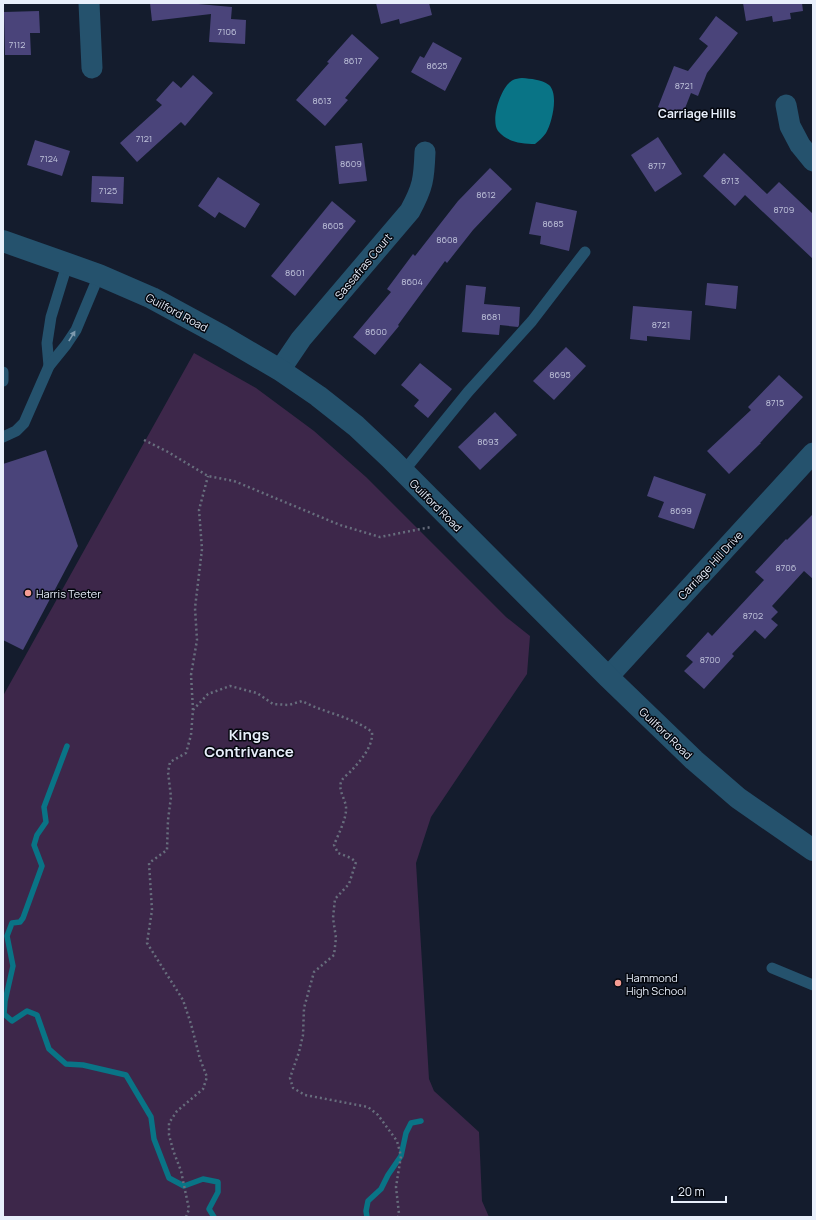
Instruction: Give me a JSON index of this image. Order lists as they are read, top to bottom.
{
  "streets": {
    "street": ["Sassafras Court", "Guilford Road", "Carriage Hill Drive"]
  },
  "crossings": [
    ["Sassafras Court", "Guilford Road"],
    ["Guilford Road", "Carriage Hill Drive"]
  ],
  "districts": ["Carriage Hills", "Kings Contrivance"],
  "places": ["Harris Teeter", "Hammond High School"],
  "house_numbers": [
    "7106",
    "7112",
    "8617",
    "8625",
    "8721",
    "8613",
    "7121",
    "7124",
    "8609",
    "8717",
    "8713",
    "7125",
    "8612",
    "8709",
    "8685",
    "8605",
    "8608",
    "8601",
    "8604",
    "8681",
    "8721",
    "8600",
    "8695",
    "8715",
    "8693",
    "8699",
    "8706",
    "8702",
    "8700"
  ],
  "scale_bar": "20 m"
}
